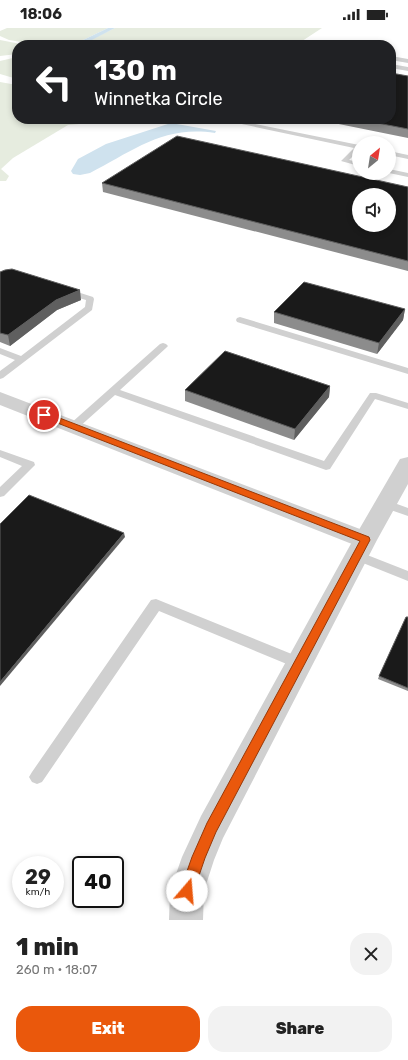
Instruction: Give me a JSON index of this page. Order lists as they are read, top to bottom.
{
  "north": "top right",
  "page": {
    "status": "18:06",
    "turn": ["130 m", "Winnetka Circle"],
    "speed": "29 km/h",
    "limit": "40",
    "heading": ["1 min", "260 m · 18:07"],
    "buttons": ["Exit", "Share"]
  }
}
